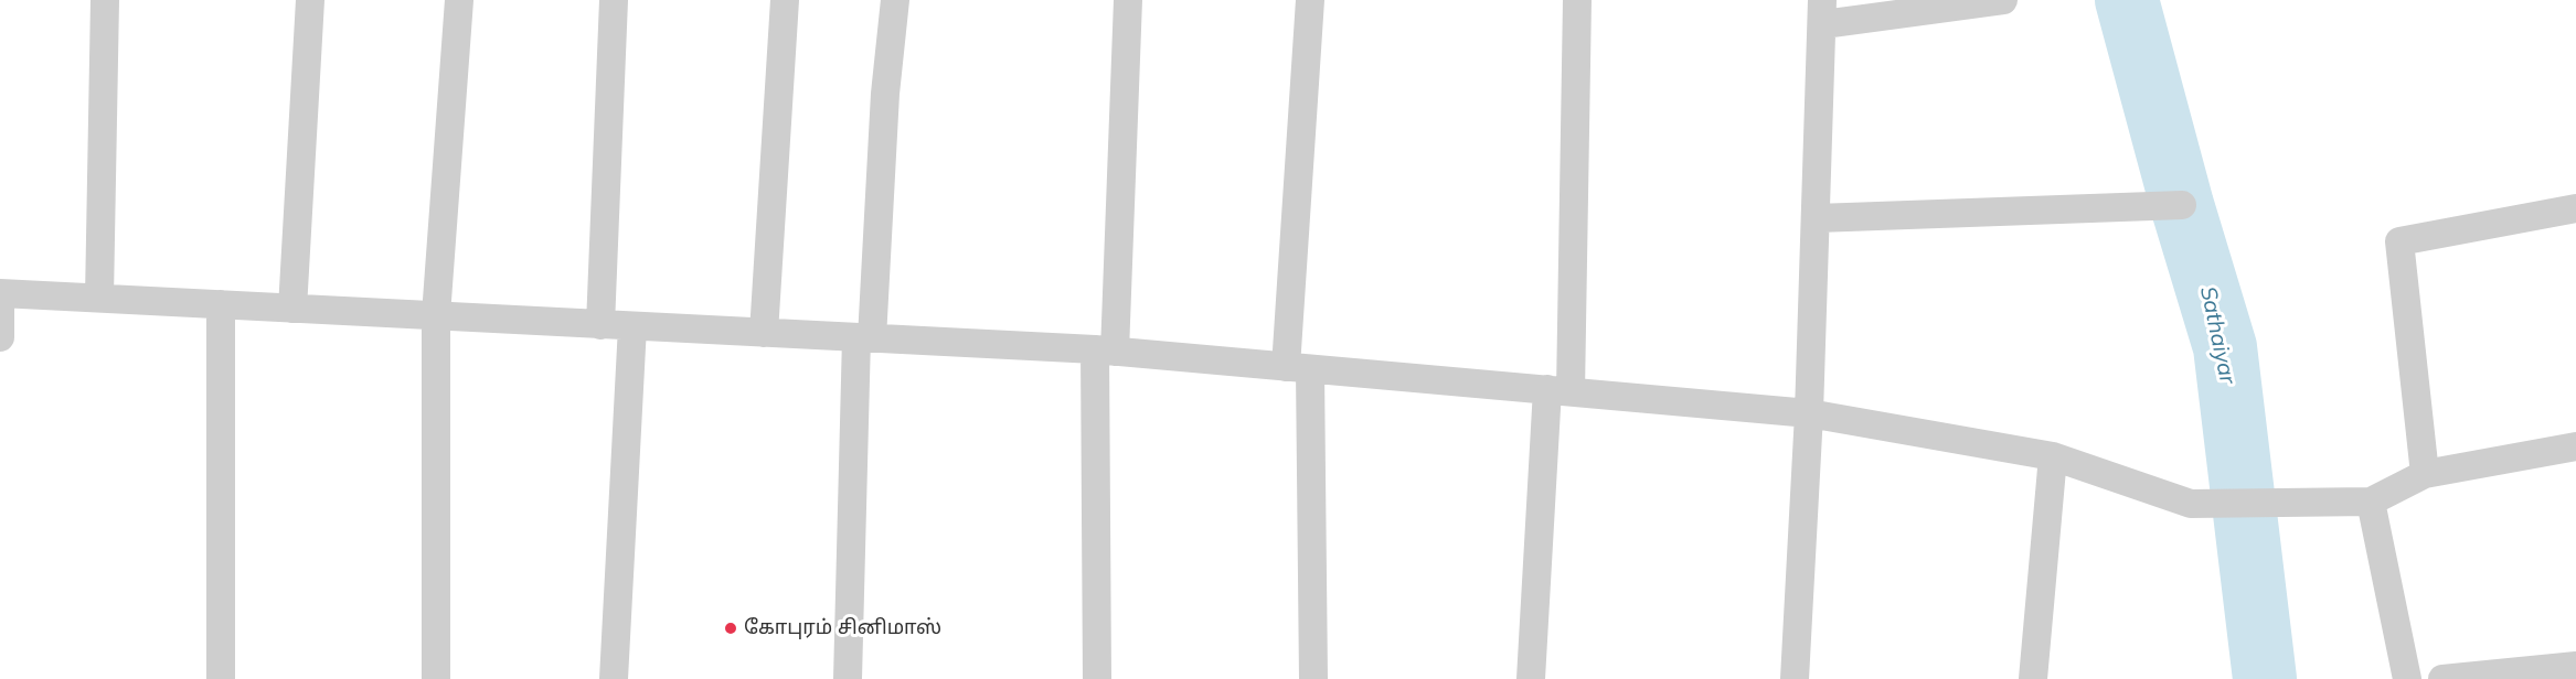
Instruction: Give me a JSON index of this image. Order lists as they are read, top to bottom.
{
  "water": ["Sathaiyar"],
  "places": ["கோபுரம் சினிமாஸ்"]
}
